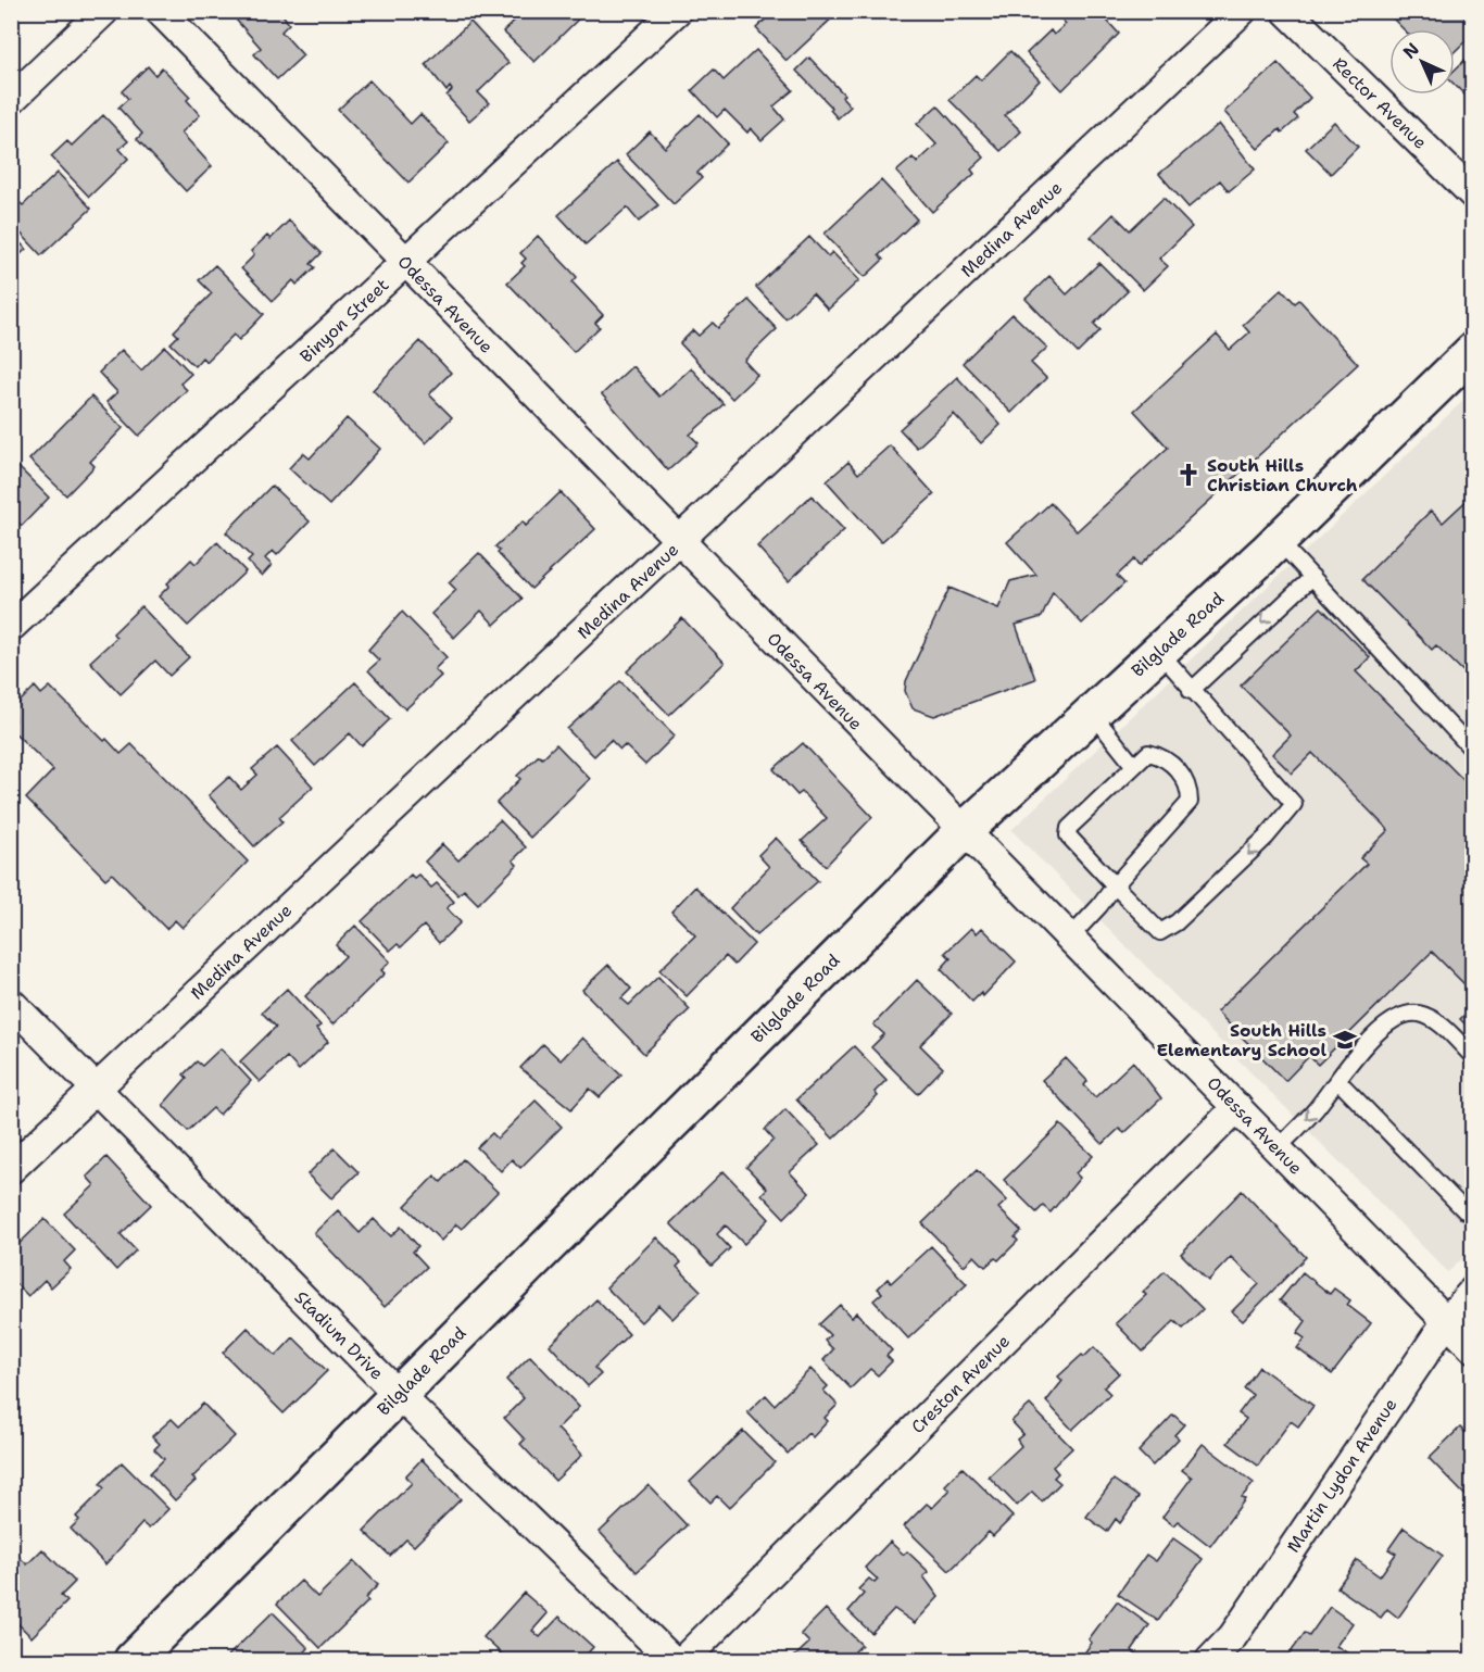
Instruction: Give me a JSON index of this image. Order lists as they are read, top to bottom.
{
  "streets": {
    "street": [
      "Rector Avenue",
      "Medina Avenue",
      "Odessa Avenue",
      "Binyon Street",
      "Bilglade Road",
      "Stadium Drive",
      "Creston Avenue",
      "Martin Lydon Avenue"
    ]
  },
  "crossings": [
    ["Medina Avenue", "Odessa Avenue"],
    ["Medina Avenue", "Stadium Drive"],
    ["Odessa Avenue", "Binyon Street"],
    ["Odessa Avenue", "Bilglade Road"],
    ["Odessa Avenue", "Creston Avenue"],
    ["Odessa Avenue", "Martin Lydon Avenue"],
    ["Bilglade Road", "Stadium Drive"]
  ],
  "places": {
    "church": ["South Hills Christian Church"],
    "school or university": ["South Hills Elementary School"]
  },
  "north": "top left"
}
